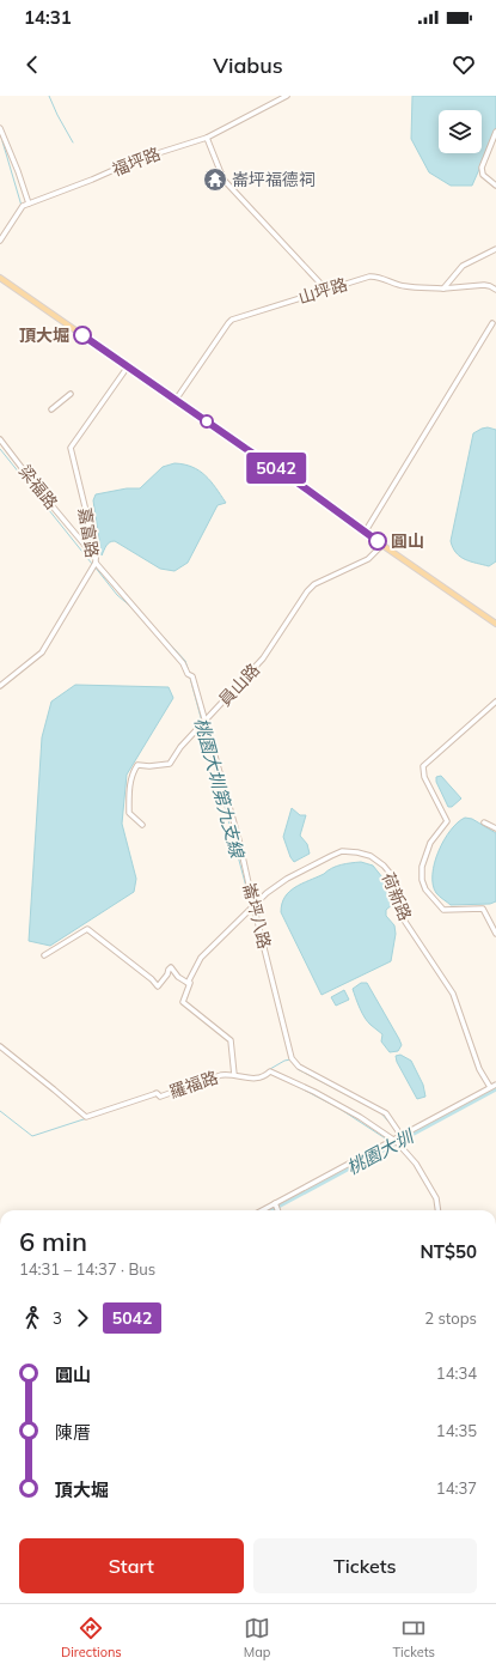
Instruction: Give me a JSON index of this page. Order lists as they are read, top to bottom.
{
  "streets": {
    "street": [
      "福坪路",
      "山坪路",
      "梁福路",
      "嘉富路",
      "員山路",
      "荷新路",
      "崙坪八路",
      "羅福路"
    ]
  },
  "crossings": [
    ["梁福路", "嘉富路"],
    ["梁福路", "崙坪八路"],
    ["嘉富路", "崙坪八路"],
    ["員山路", "崙坪八路"],
    ["荷新路", "崙坪八路"],
    ["荷新路", "羅福路"]
  ],
  "water": ["桃園大圳第九支線", "桃園大圳"],
  "places": {
    "temple": ["崙坪福德祠"],
    "other": ["頂大堀", "圓山"]
  },
  "lines": ["bus line 5042"],
  "page": {
    "status": "14:31",
    "header": "Viabus",
    "on_map": "5042",
    "heading": ["6 min", "14:31 – 14:37 · Bus", "NT$50"],
    "legs": ["3", "5042", "2 stops"],
    "list": [
      {
        "name": "圓山",
        "value": "14:34"
      },
      {
        "name": "陳厝",
        "value": "14:35"
      },
      {
        "name": "頂大堀",
        "value": "14:37"
      }
    ],
    "buttons": ["Start", "Tickets"],
    "tabs": ["Directions", "Map", "Tickets"]
  }
}
